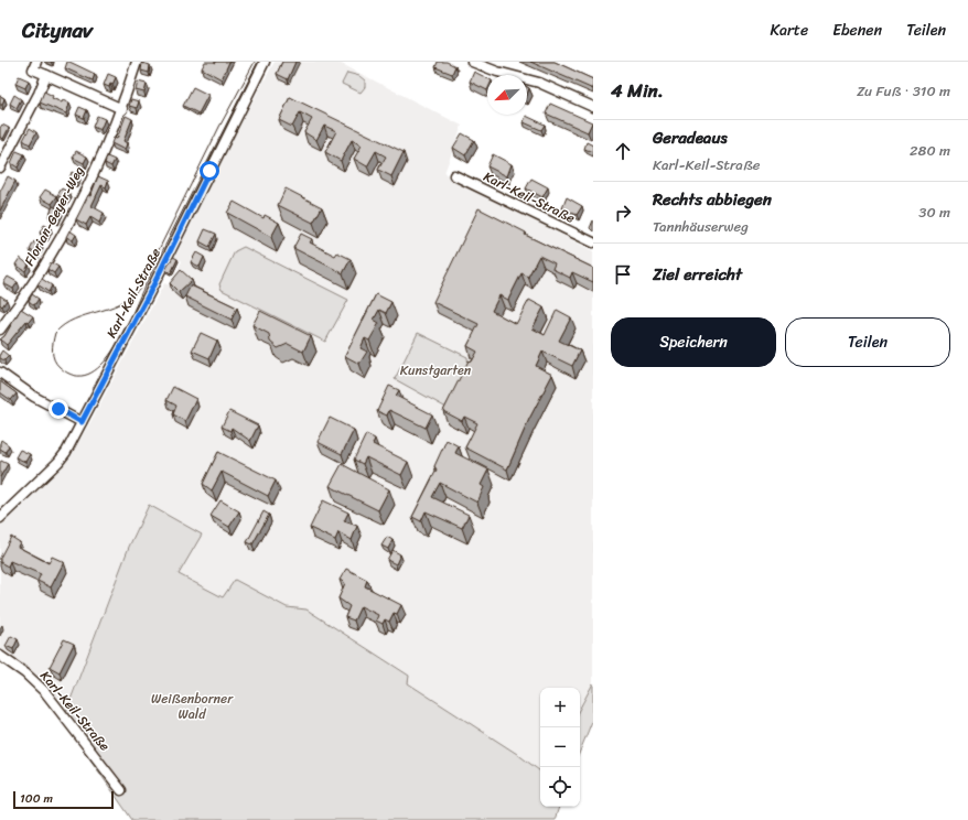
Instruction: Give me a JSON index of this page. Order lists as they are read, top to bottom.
{
  "streets": {
    "street": ["Karl-Keil-Straße", "Florian-Geyer-Weg"]
  },
  "parks": ["Kunstgarten", "Weißenborner Wald"],
  "scale_bar": "100 m",
  "north": "bottom left",
  "page": {
    "header": "Citynav",
    "nav": ["Karte", "Ebenen", "Teilen"],
    "heading": ["4 Min.", "Zu Fuß · 310 m"],
    "list": [
      ["Geradeaus", "Karl-Keil-Straße", "280 m"],
      ["Rechts abbiegen", "Tannhäuserweg", "30 m"],
      "Ziel erreicht"
    ],
    "buttons": ["Speichern", "Teilen"],
    "map_buttons": ["+", "−"],
    "scale": "100 m"
  }
}
